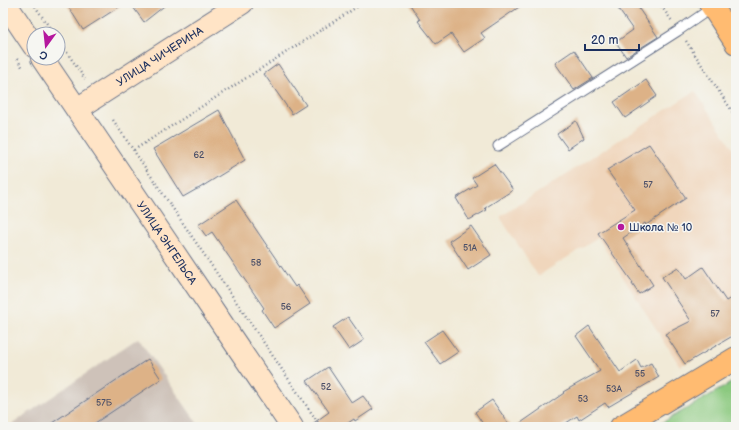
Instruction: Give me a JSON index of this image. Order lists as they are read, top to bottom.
{
  "streets": {
    "street": ["УЛИЦА ЧИЧЕРИНА", "УЛИЦА ЭНГЕЛЬСА"]
  },
  "crossings": [
    ["УЛИЦА ЧИЧЕРИНА", "УЛИЦА ЭНГЕЛЬСА"]
  ],
  "places": ["Школа № 10"],
  "house_numbers": [
    "62",
    "57",
    "51А",
    "58",
    "56",
    "57",
    "55",
    "52",
    "53А",
    "53",
    "57Б"
  ],
  "scale_bar": "20 m",
  "north": "bottom"
}
